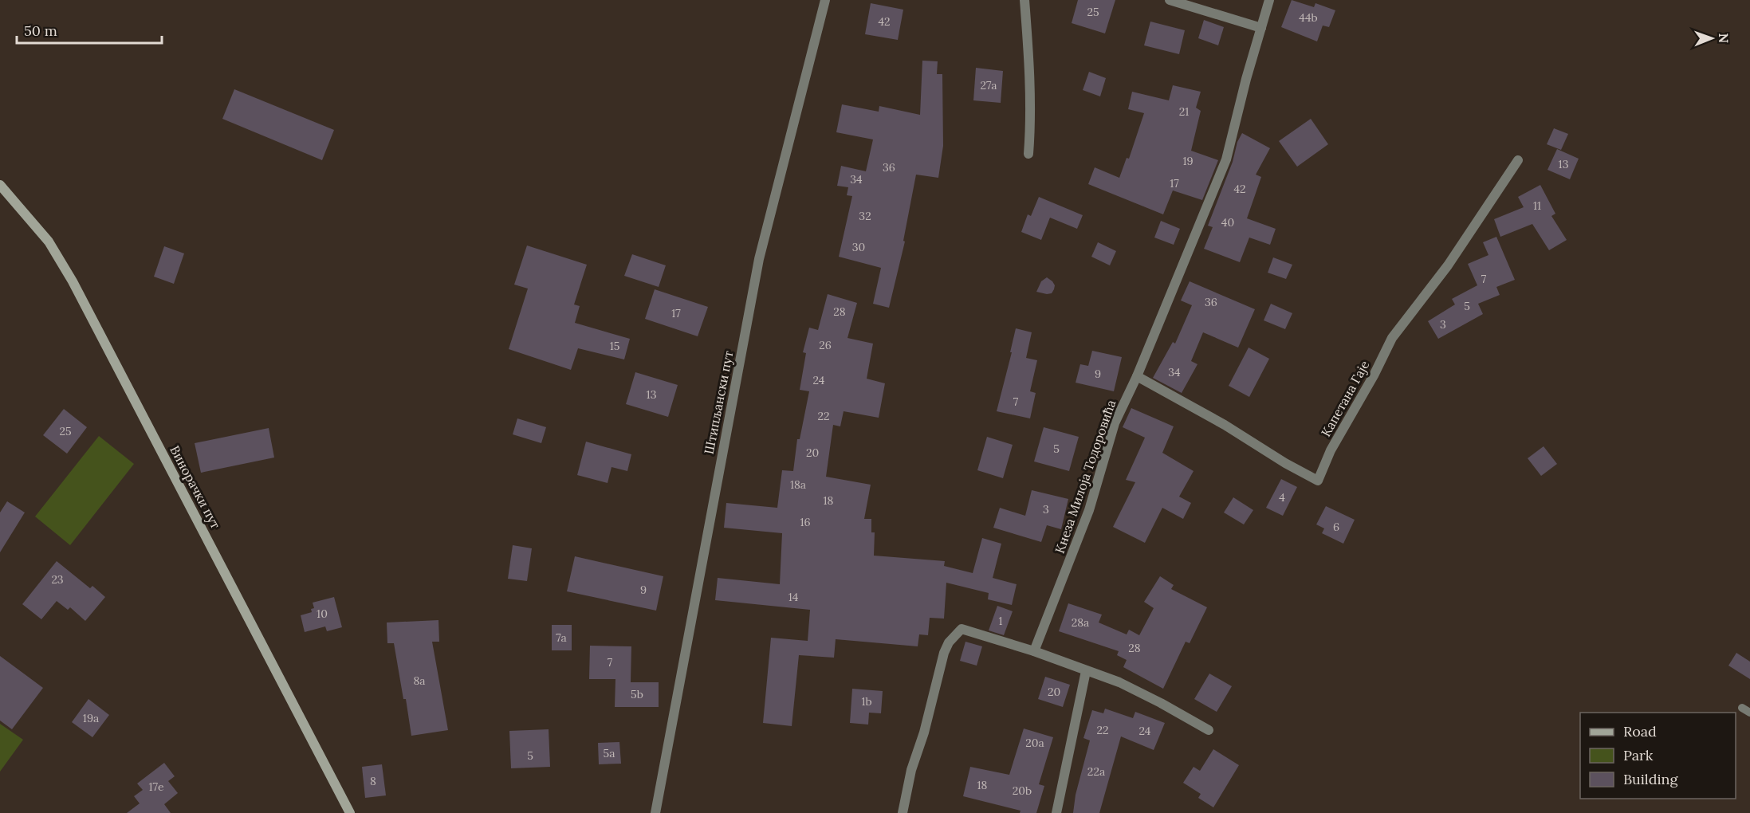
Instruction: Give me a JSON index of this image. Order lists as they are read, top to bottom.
{
  "streets": {
    "street": [
      "Капетана Гаје",
      "Штипљански пут",
      "Кнеза Милоја Тодоровића",
      "Винорачки пут"
    ]
  },
  "crossings": [
    ["Капетана Гаје", "Кнеза Милоја Тодоровића"]
  ],
  "house_numbers": [
    "25",
    "44b",
    "42",
    "27a",
    "21",
    "19",
    "13",
    "36",
    "34",
    "17",
    "42",
    "11",
    "32",
    "40",
    "30",
    "7",
    "36",
    "5",
    "28",
    "17",
    "3",
    "26",
    "15",
    "34",
    "9",
    "24",
    "13",
    "7",
    "22",
    "25",
    "5",
    "20",
    "18a",
    "4",
    "18",
    "3",
    "16",
    "6",
    "23",
    "9",
    "14",
    "10",
    "1",
    "28a",
    "7a",
    "28",
    "7",
    "8a",
    "20",
    "5b",
    "1b",
    "19a",
    "22",
    "24",
    "20a",
    "5a",
    "5",
    "22a",
    "8",
    "18",
    "17e",
    "20b"
  ],
  "legend": ["Road", "Park", "Building"],
  "scale_bar": "50 m",
  "north": "right"
}
